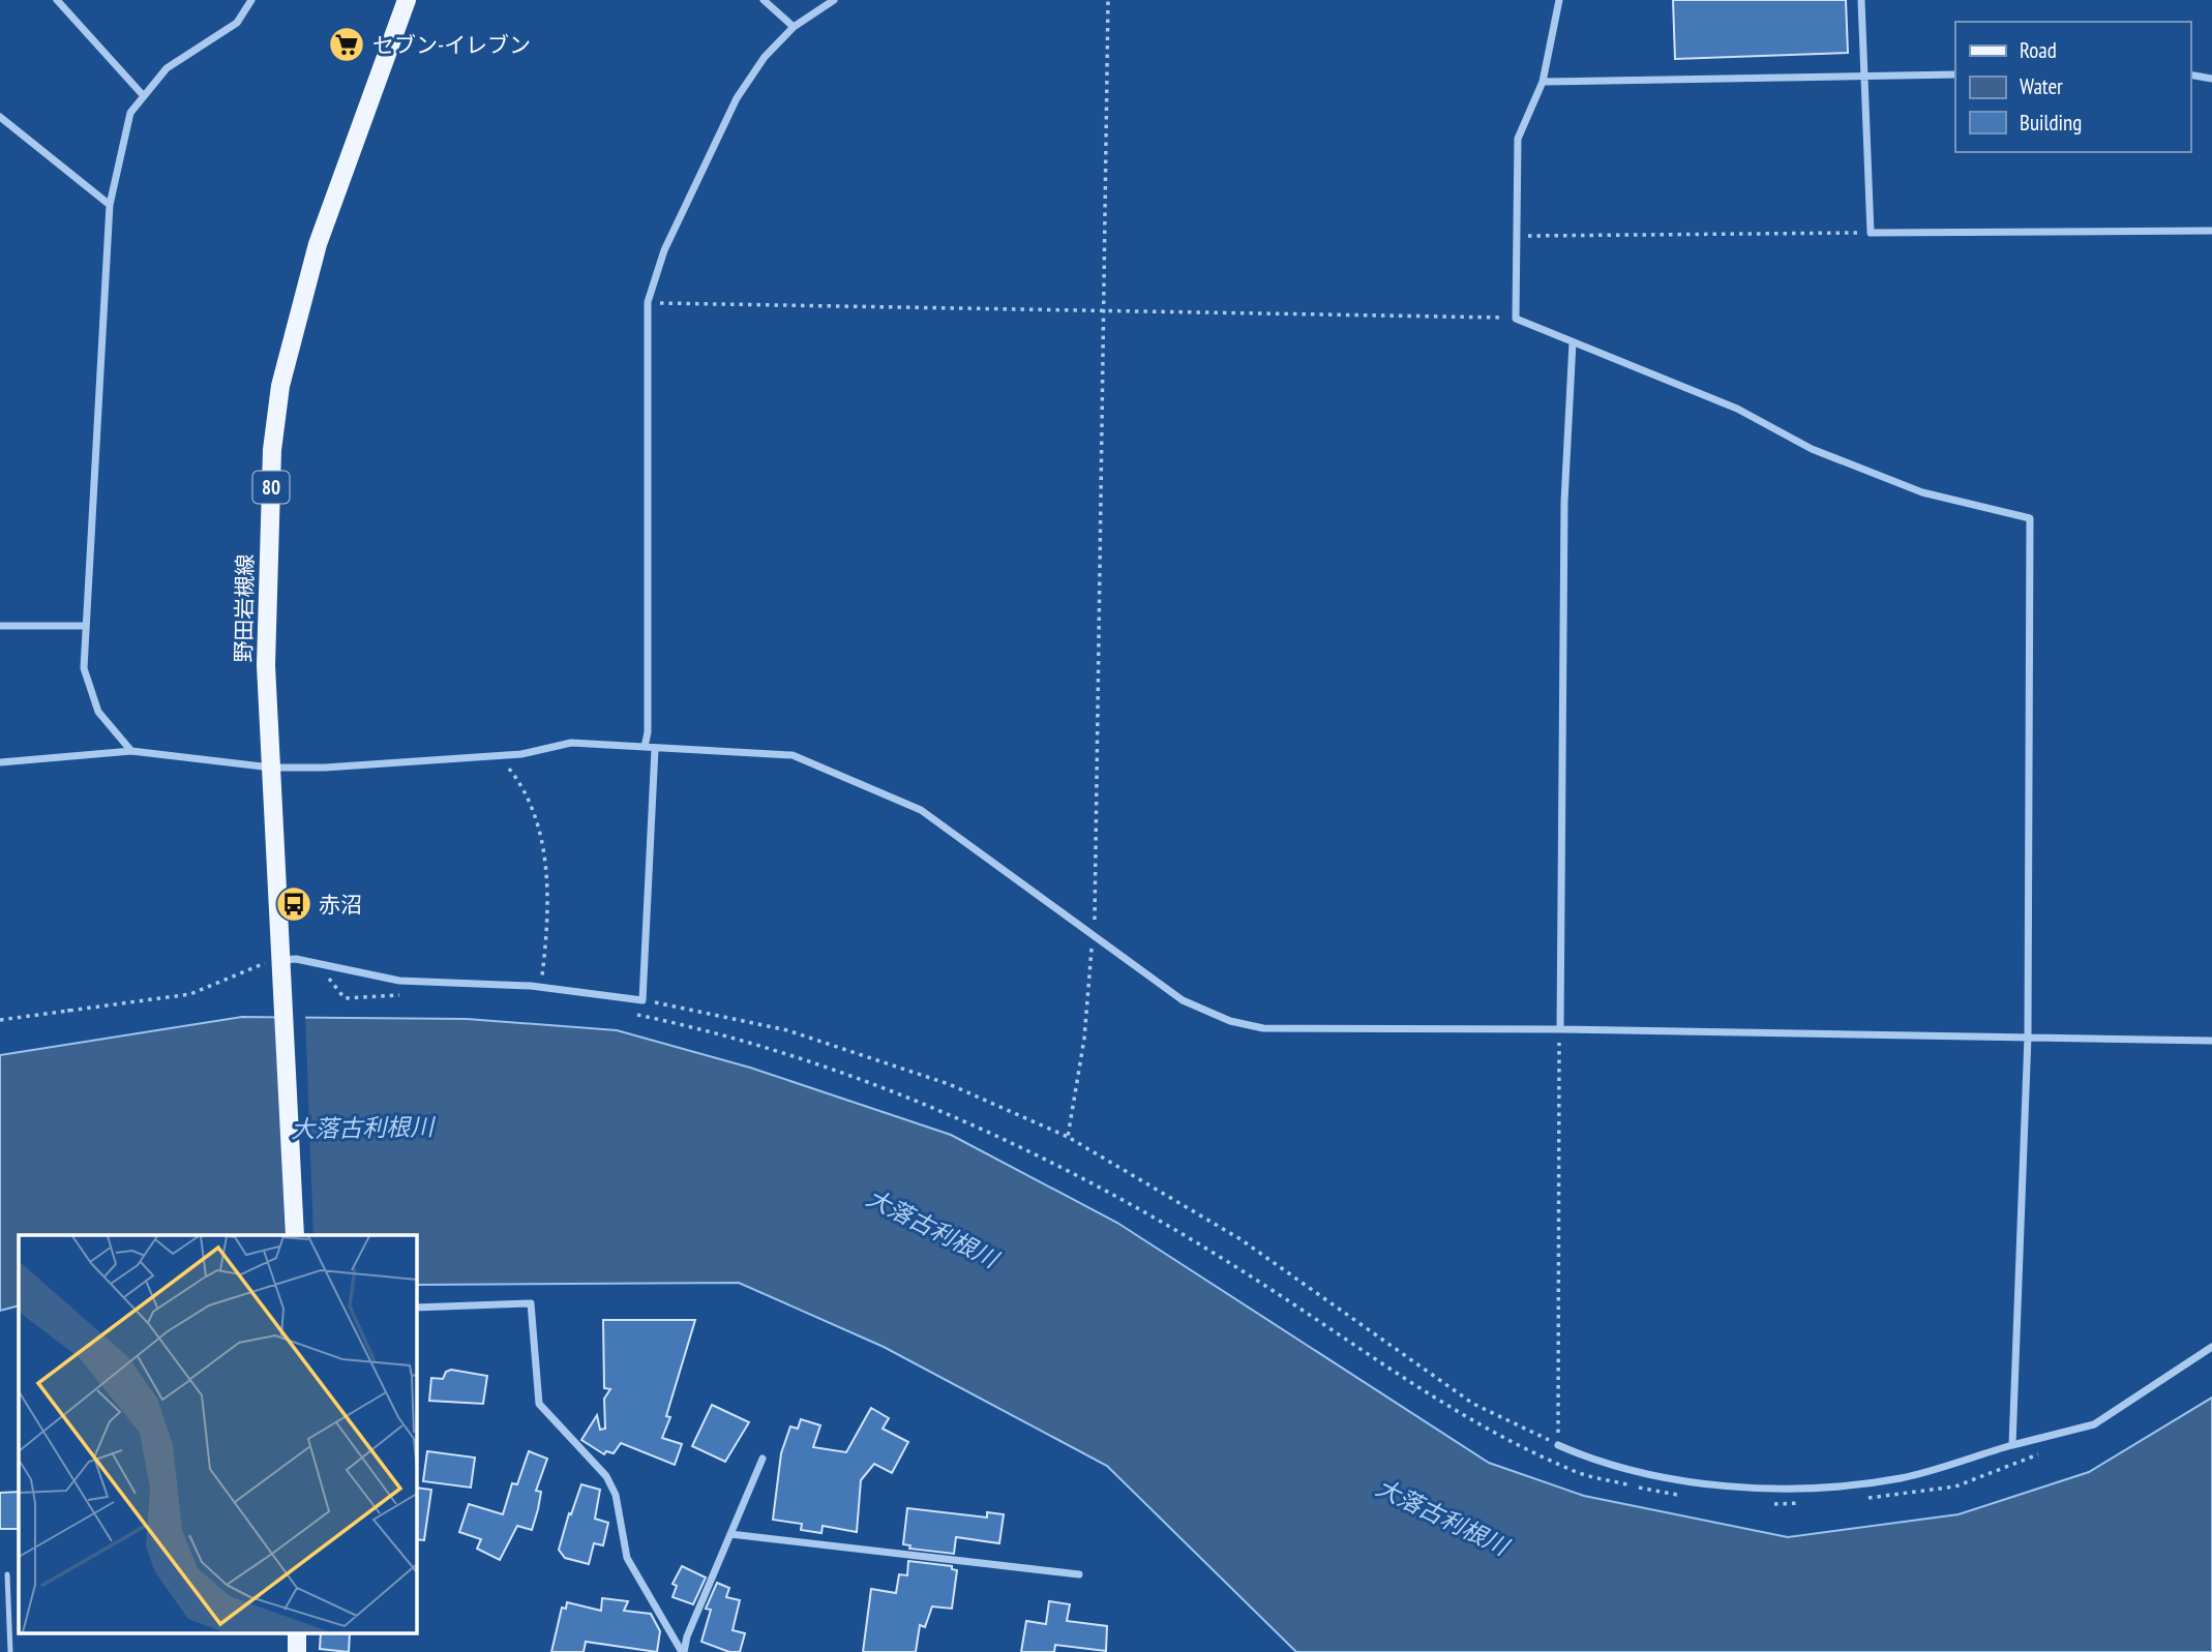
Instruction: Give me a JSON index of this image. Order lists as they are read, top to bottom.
{
  "streets": {
    "main road": ["80", "野田岩槻線"]
  },
  "water": ["大落古利根川"],
  "places": {
    "supermarket": ["セブン-イレブン"],
    "bus stop": ["赤沼"]
  },
  "legend": ["Road", "Water", "Building"]
}
